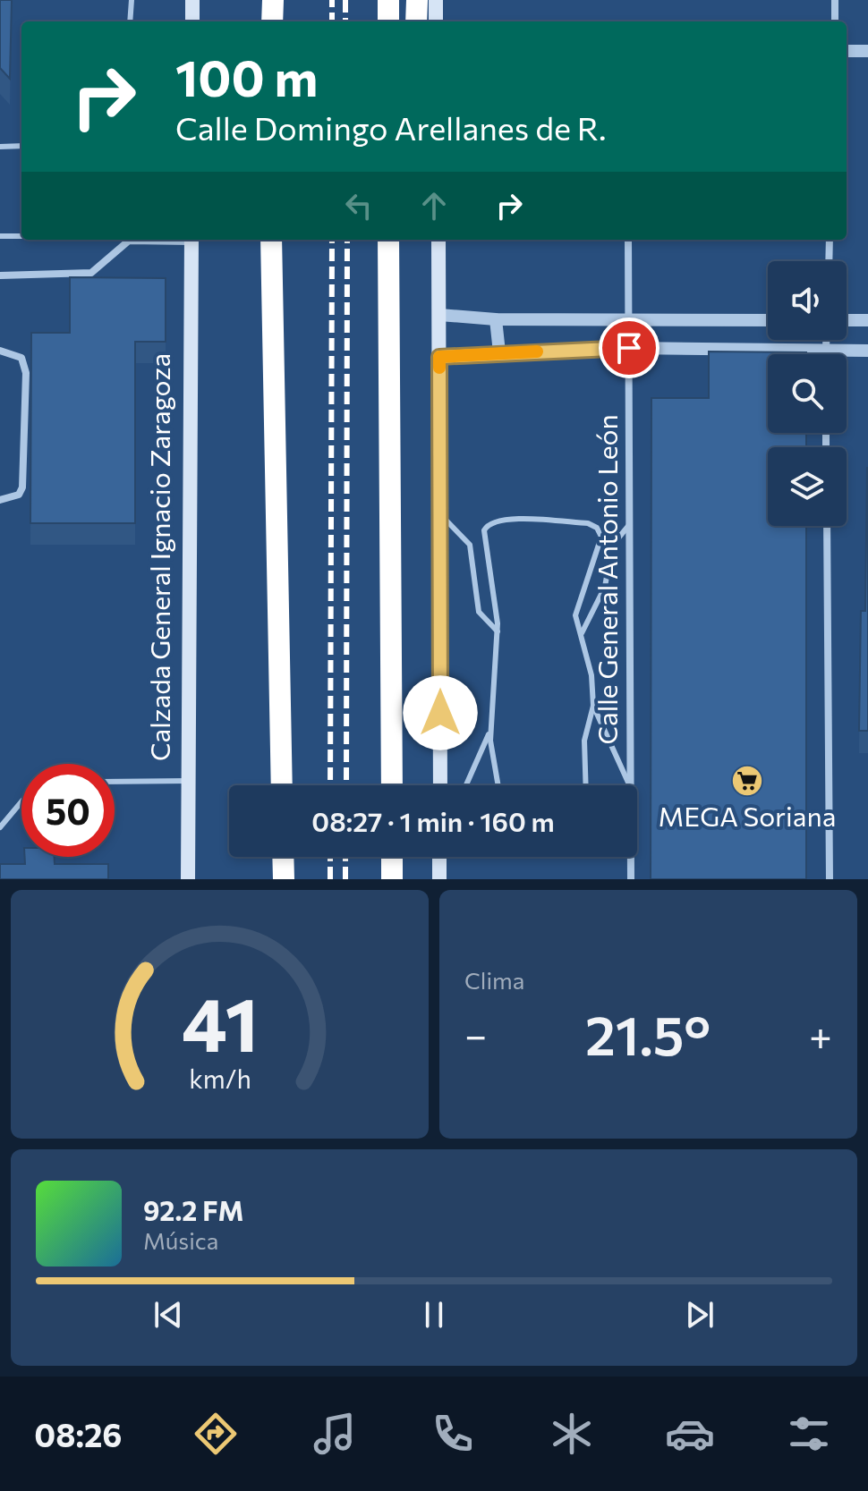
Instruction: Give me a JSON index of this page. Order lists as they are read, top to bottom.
{
  "streets": {
    "main road": ["Calzada General Ignacio Zaragoza"],
    "street": ["Calle General Antonio León"]
  },
  "places": {
    "supermarket": ["MEGA Soriana"]
  },
  "page": {
    "turn": ["100 m", "Calle Domingo Arellanes de R."],
    "limit": "50",
    "trip": "08:27 · 1 min · 160 m",
    "tile": "Clima",
    "heat": ["−", "21.5°", "+"],
    "song": ["92.2 FM", "Música"],
    "tabs": "08:26",
    "gauge": ["41", "km/h"]
  }
}
